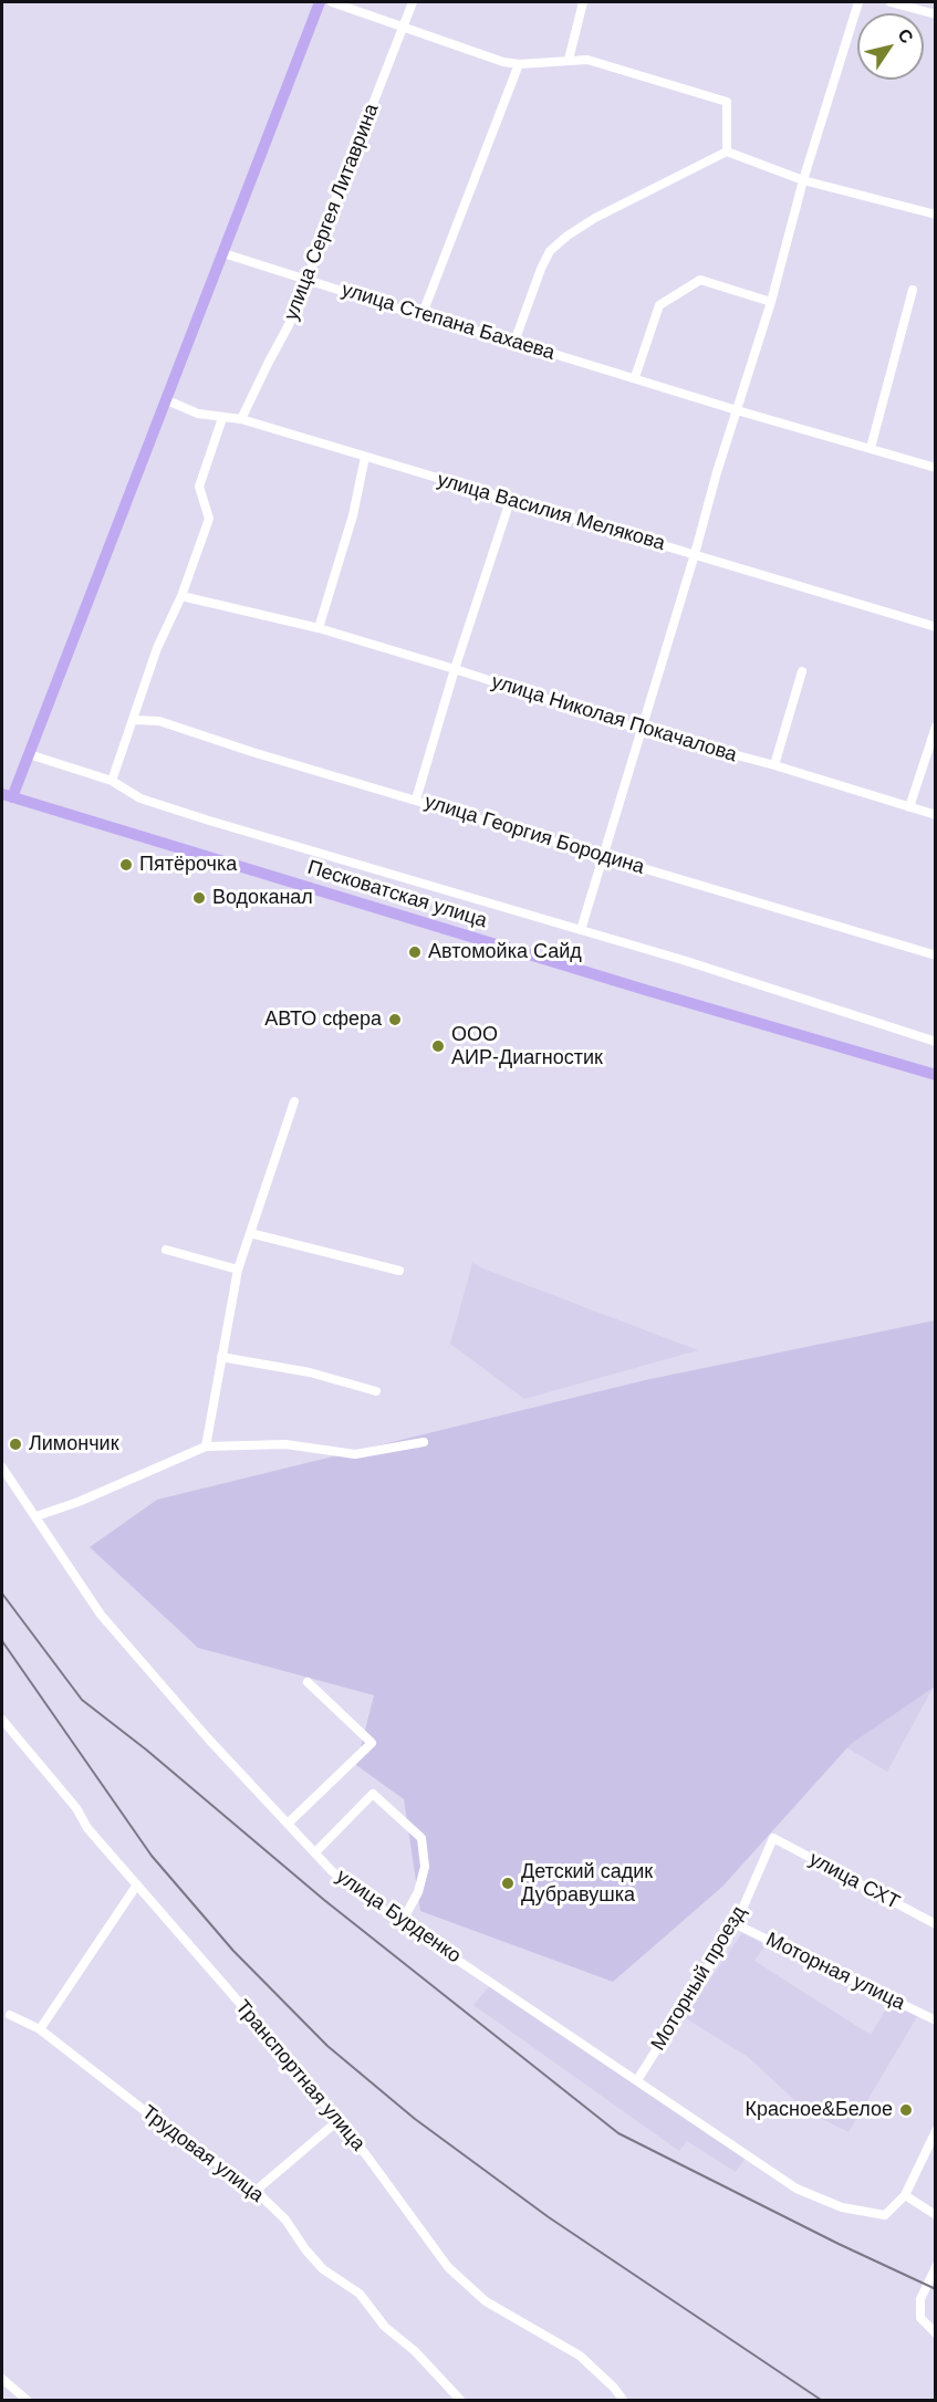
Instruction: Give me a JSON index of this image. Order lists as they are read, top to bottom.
{
  "streets": {
    "main road": ["Песковатская улица"],
    "street": [
      "улица Сергея Литаврина",
      "улица Степана Бахаева",
      "улица Василия Мелякова",
      "улица Николая Покачалова",
      "улица Георгия Бородина",
      "улица СХТ",
      "улица Бурденко",
      "Моторная улица",
      "Моторный проезд",
      "Транспортная улица",
      "Трудовая улица"
    ]
  },
  "crossings": [
    ["улица Сергея Литаврина", "улица Степана Бахаева"],
    ["улица Сергея Литаврина", "улица Василия Мелякова"],
    ["улица СХТ", "Моторный проезд"],
    ["улица Бурденко", "Моторный проезд"],
    ["Моторная улица", "Моторный проезд"]
  ],
  "places": [
    "Пятёрочка",
    "Водоканал",
    "Автомойка Сайд",
    "АВТО сфера",
    "ООО АИР-Диагностик",
    "Лимончик",
    "Детский садик Дубравушка",
    "Красное&Белое"
  ],
  "north": "top right"
}
